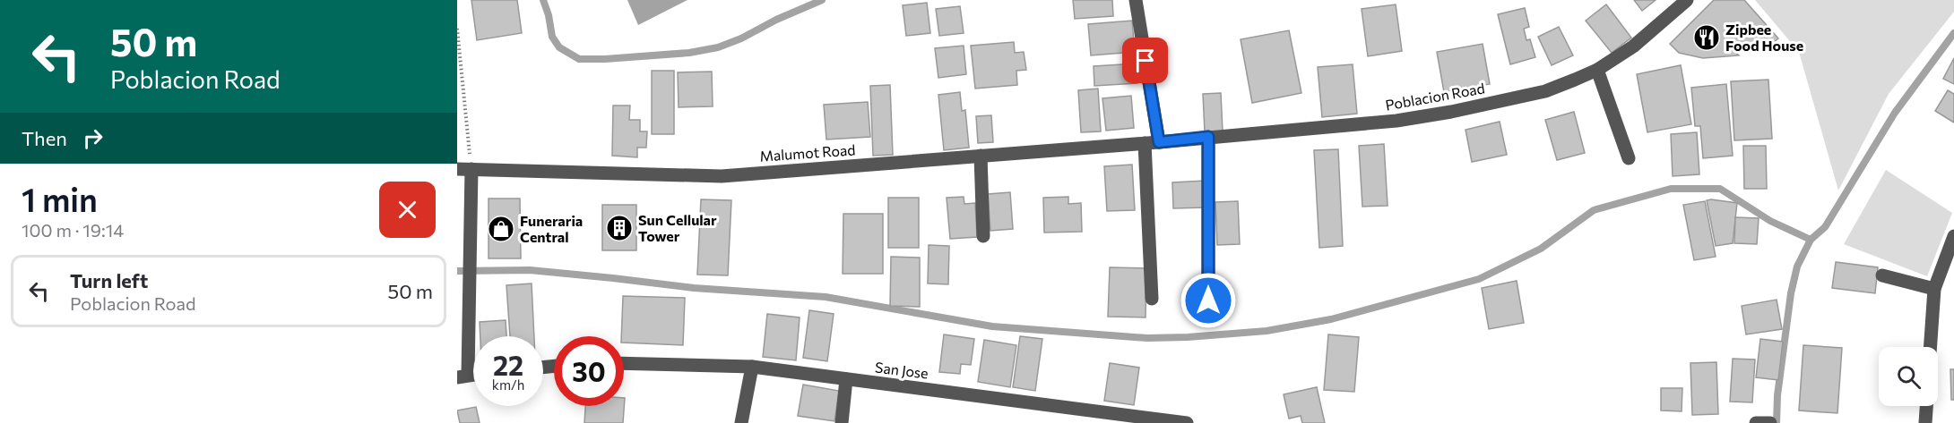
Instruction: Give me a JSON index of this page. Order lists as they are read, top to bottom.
{
  "streets": {
    "street": ["Poblacion Road", "Malumot Road", "San Jose"]
  },
  "crossings": [
    ["Poblacion Road", "Malumot Road"]
  ],
  "places": {
    "restaurant": ["Zipbee Food House"],
    "building": ["Sun Cellular Tower"],
    "shop": ["Funeraria Central"]
  },
  "page": {
    "turn": ["50 m", "Poblacion Road"],
    "then": "Then",
    "heading": ["1 min", "100 m · 19:14"],
    "list": [
      {
        "name": "Turn left",
        "note": "Poblacion Road",
        "value": "50 m"
      }
    ],
    "speed": "22 km/h",
    "limit": "30"
  }
}
